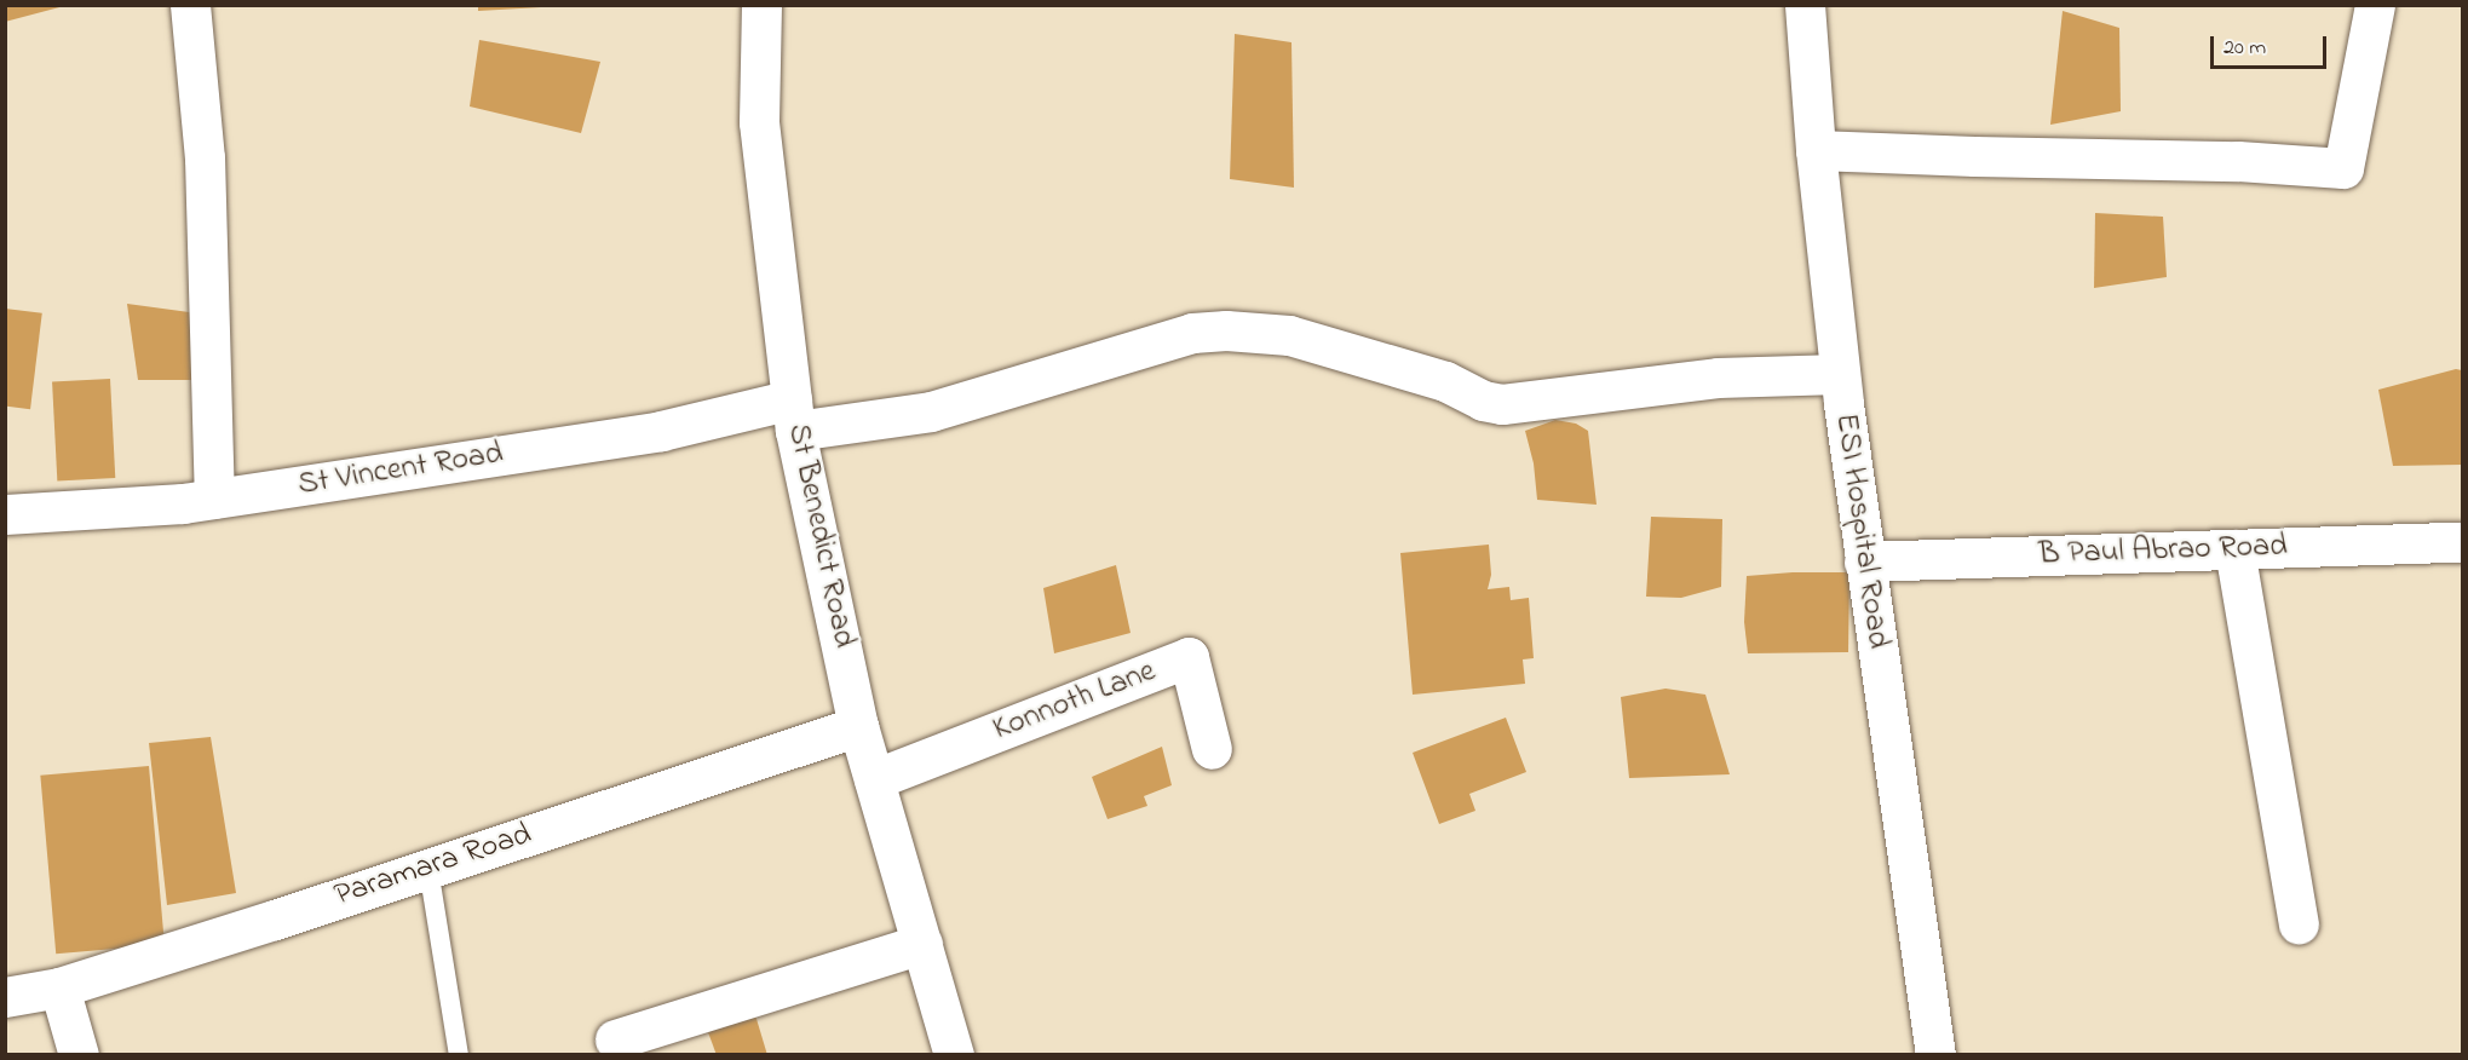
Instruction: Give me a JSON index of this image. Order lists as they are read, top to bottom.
{
  "streets": {
    "street": [
      "St Vincent Road",
      "ESI Hospital Road",
      "St Benedict Road",
      "B Paul Abrao Road",
      "Konnoth Lane",
      "Paramara Road"
    ]
  },
  "crossings": [
    ["St Vincent Road", "ESI Hospital Road"],
    ["St Vincent Road", "St Benedict Road"],
    ["ESI Hospital Road", "B Paul Abrao Road"],
    ["St Benedict Road", "Konnoth Lane"],
    ["St Benedict Road", "Paramara Road"]
  ],
  "scale_bar": "20 m"
}
